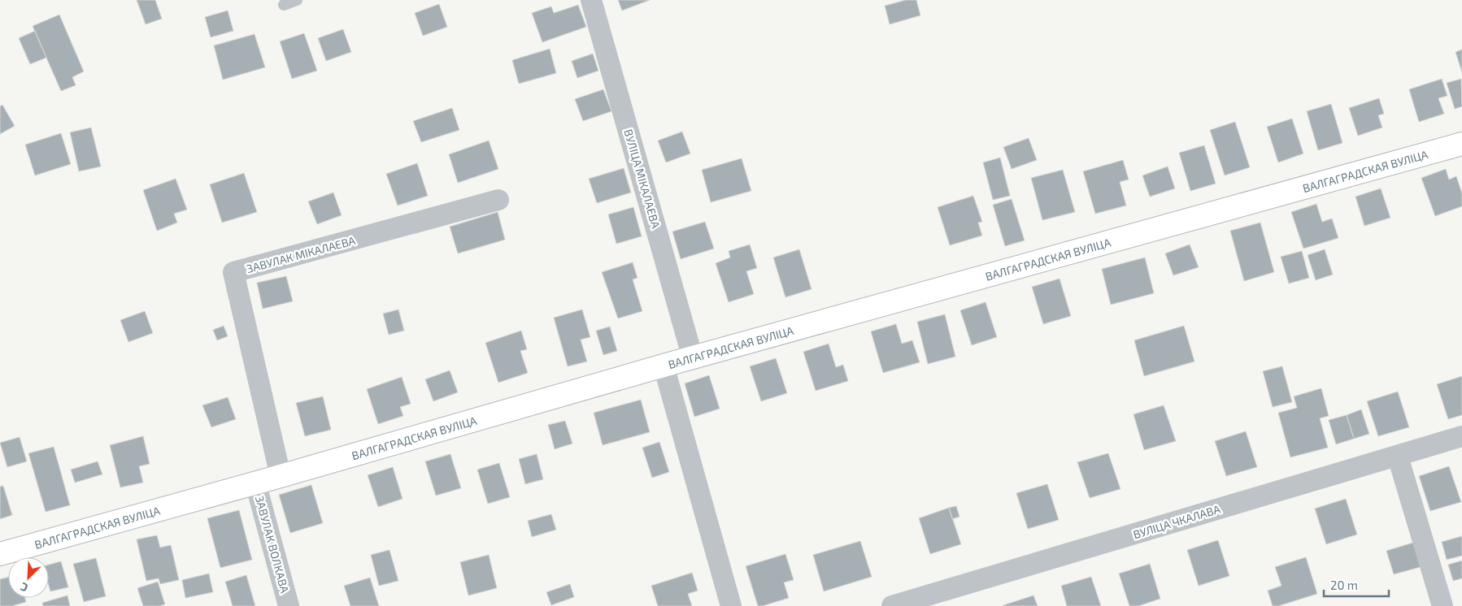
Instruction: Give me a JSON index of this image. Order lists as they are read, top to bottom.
{
  "streets": {
    "street": [
      "ВАЛГАГРАДСКАЯ ВУЛІЦА",
      "ВУЛІЦА МІКАЛАЕВА",
      "ЗАВУЛАК МІКАЛАЕВА",
      "ВУЛІЦА ЧКАЛАВА",
      "ЗАВУЛАК ВОЛКАВА"
    ]
  },
  "crossings": [
    ["ВАЛГАГРАДСКАЯ ВУЛІЦА", "ВУЛІЦА МІКАЛАЕВА"],
    ["ВАЛГАГРАДСКАЯ ВУЛІЦА", "ЗАВУЛАК МІКАЛАЕВА"],
    ["ВАЛГАГРАДСКАЯ ВУЛІЦА", "ЗАВУЛАК ВОЛКАВА"]
  ],
  "scale_bar": "20 m",
  "north": "bottom left"
}
